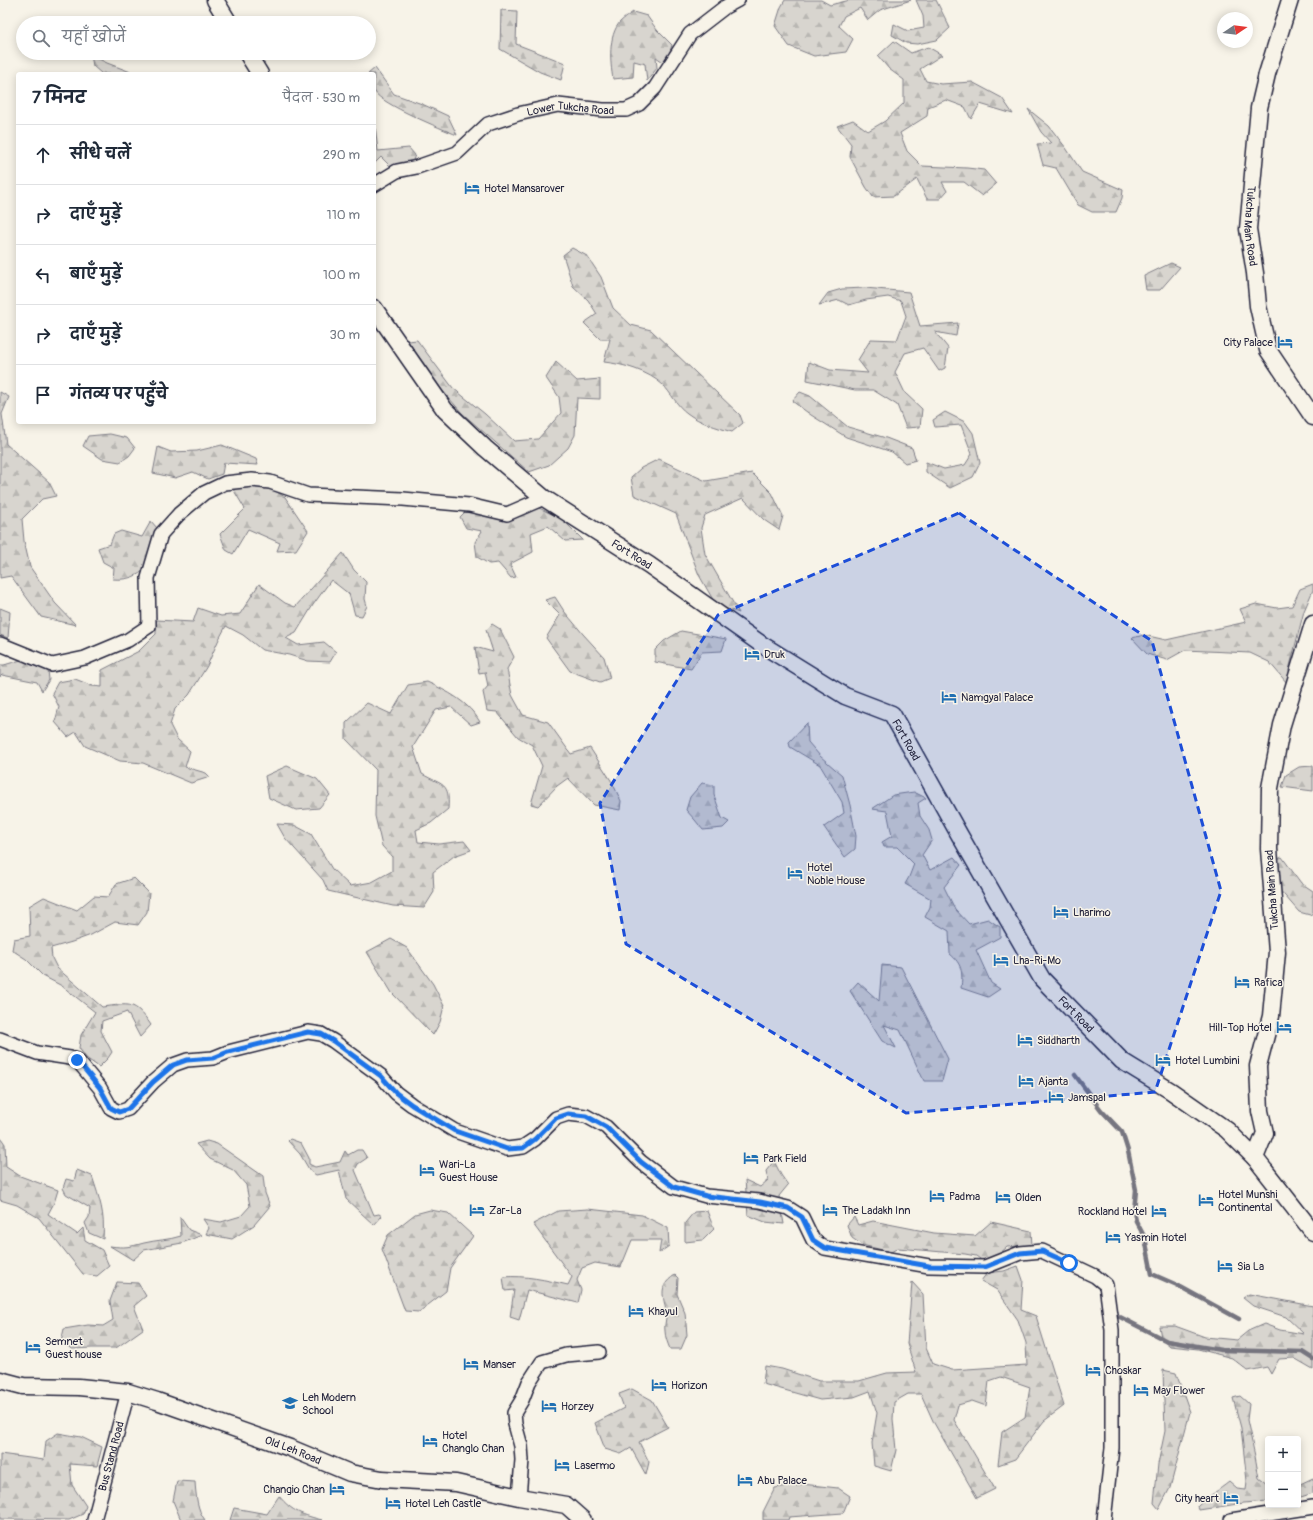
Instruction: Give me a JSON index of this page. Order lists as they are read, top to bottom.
{
  "streets": {
    "street": [
      "Lower Tukcha Road",
      "Tukcha Main Road",
      "Fort Road",
      "Old Leh Road",
      "Bus Stand Road"
    ]
  },
  "crossings": [
    ["Tukcha Main Road", "Fort Road"],
    ["Old Leh Road", "Bus Stand Road"]
  ],
  "places": {
    "hotel": [
      "Hotel Mansarover",
      "City Palace",
      "Druk",
      "Namgyal Palace",
      "Hotel Noble House",
      "Lharimo",
      "Lha-Ri-Mo",
      "Rafica",
      "Hill-Top Hotel",
      "Siddharth",
      "Hotel Lumbini",
      "Ajanta",
      "Jamspal",
      "Park Field",
      "Wari-La Guest House",
      "Padma",
      "Olden",
      "Hotel Munshi Continental",
      "Zar-La",
      "The Ladakh Inn",
      "Rockland Hotel",
      "Yasmin Hotel",
      "Sia La",
      "Khayul",
      "Semnet Guest house",
      "Manser",
      "Choskar",
      "Horizon",
      "May Flower",
      "Horzey",
      "Hotel Changlo Chan",
      "Lasermo",
      "Abu Palace",
      "Changio Chan",
      "City heart",
      "Hotel Leh Castle"
    ],
    "school or university": ["Leh Modern School"]
  },
  "north": "right",
  "page": {
    "search": "यहाँ खोजें",
    "heading": ["7 मिनट", "पैदल · 530 m"],
    "list": [
      ["सीधे चलें", "290 m"],
      ["दाएँ मुड़ें", "110 m"],
      ["बाएँ मुड़ें", "100 m"],
      ["दाएँ मुड़ें", "30 m"],
      "गंतव्य पर पहुँचे"
    ],
    "map_buttons": ["+", "−"]
  }
}
